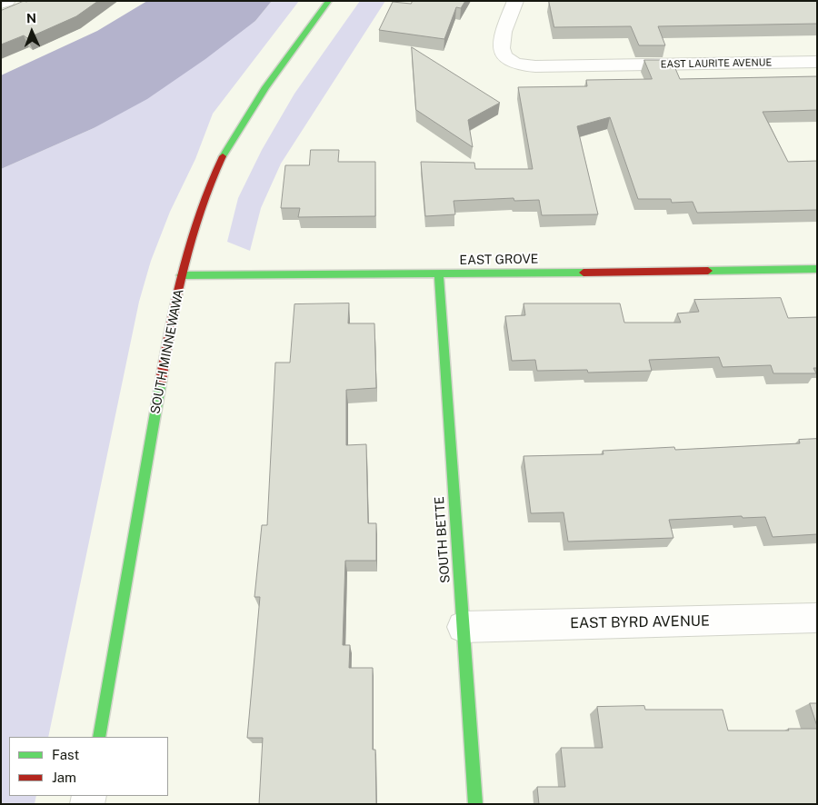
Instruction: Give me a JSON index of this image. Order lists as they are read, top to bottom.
{
  "streets": {
    "street": [
      "EAST LAURITE AVENUE",
      "EAST GROVE",
      "SOUTH MINNEWAWA",
      "SOUTH BETTE",
      "EAST BYRD AVENUE"
    ]
  },
  "crossings": [
    ["EAST GROVE", "SOUTH MINNEWAWA"],
    ["EAST GROVE", "SOUTH BETTE"],
    ["SOUTH BETTE", "EAST BYRD AVENUE"]
  ],
  "legend": ["Fast", "Jam"],
  "north": "top"
}
